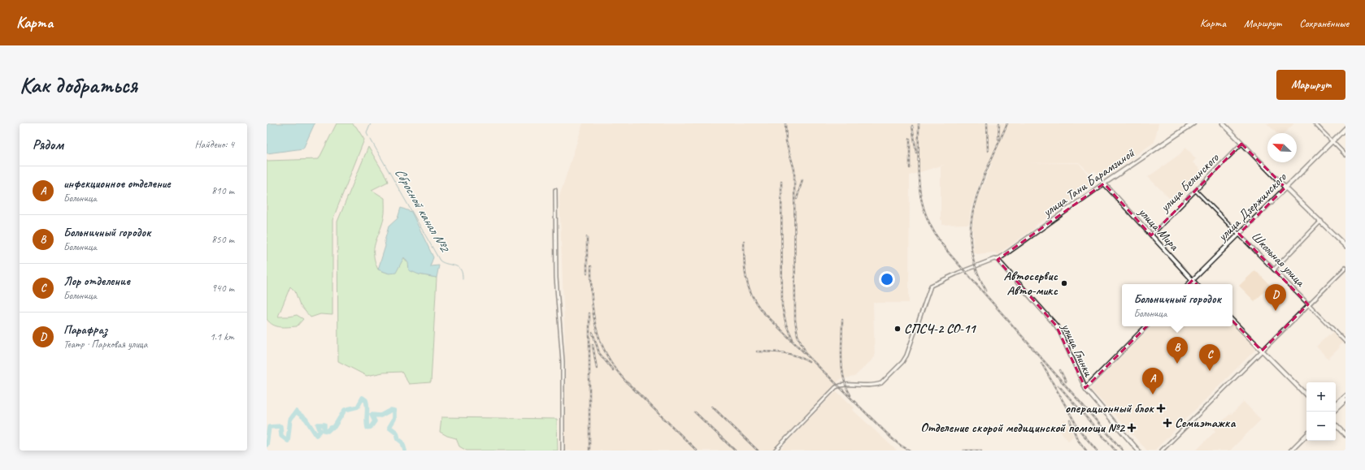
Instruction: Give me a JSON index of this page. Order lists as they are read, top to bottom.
{
  "streets": {
    "street": [
      "улица Тани Барамзиной",
      "улица Белинского",
      "улица Дзержинского",
      "улица Мира",
      "Школьная улица",
      "улица Глинки"
    ]
  },
  "crossings": [
    ["улица Тани Барамзиной", "улица Мира"],
    ["улица Тани Барамзиной", "улица Глинки"],
    ["улица Белинского", "улица Мира"],
    ["улица Белинского", "Школьная улица"],
    ["улица Дзержинского", "улица Мира"],
    ["улица Дзержинского", "Школьная улица"]
  ],
  "water": ["Сбросной канал №2"],
  "places": {
    "other": ["Автосервис Авто-микс", "СПСЧ-2 СО-11"],
    "health": ["операционный блок", "Семиэтажка", "Отделение скорой медицинской помощи №2"]
  },
  "north": "top left",
  "page": {
    "header": "Карта",
    "nav": ["Карта", "Маршрут", "Сохранённые"],
    "buttons": "Маршрут",
    "title": "Как добраться",
    "heading": ["Рядом", "Найдено: 4"],
    "list": [
      {
        "mark": "A",
        "name": "инфекционное отделение",
        "note": "Больница",
        "value": "810 m"
      },
      {
        "mark": "B",
        "name": "Больничный городок",
        "note": "Больница",
        "value": "850 m"
      },
      {
        "mark": "C",
        "name": "Лор отделение",
        "note": "Больница",
        "value": "940 m"
      },
      {
        "mark": "D",
        "name": "Парафраз",
        "note": "Театр · Парковая улица",
        "value": "1.1 km"
      }
    ],
    "popup": ["Больничный городок", "Больница"],
    "pins": [
      "D",
      "B",
      "C",
      "A"
    ],
    "map_buttons": ["+", "−"]
  }
}
